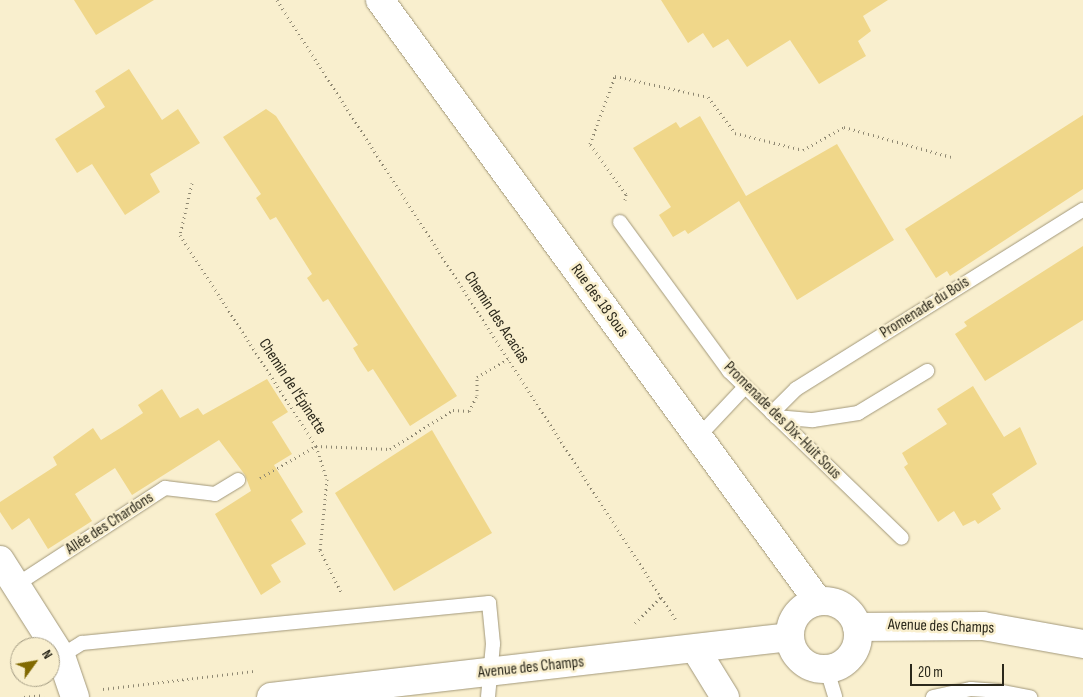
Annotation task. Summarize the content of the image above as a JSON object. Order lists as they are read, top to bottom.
{
  "streets": {
    "street": ["Rue des 18 Sous", "Avenue des Champs"],
    "lane": ["Promenade du Bois", "Promenade des Dix-Huit Sous", "Allée des Chardons"],
    "path": ["Chemin des Acacias", "Chemin de l'Épinette"]
  },
  "crossings": [
    ["Rue des 18 Sous", "Avenue des Champs"],
    ["Promenade du Bois", "Promenade des Dix-Huit Sous"],
    ["Chemin des Acacias", "Avenue des Champs"]
  ],
  "scale_bar": "20 m",
  "north": "top right"
}
